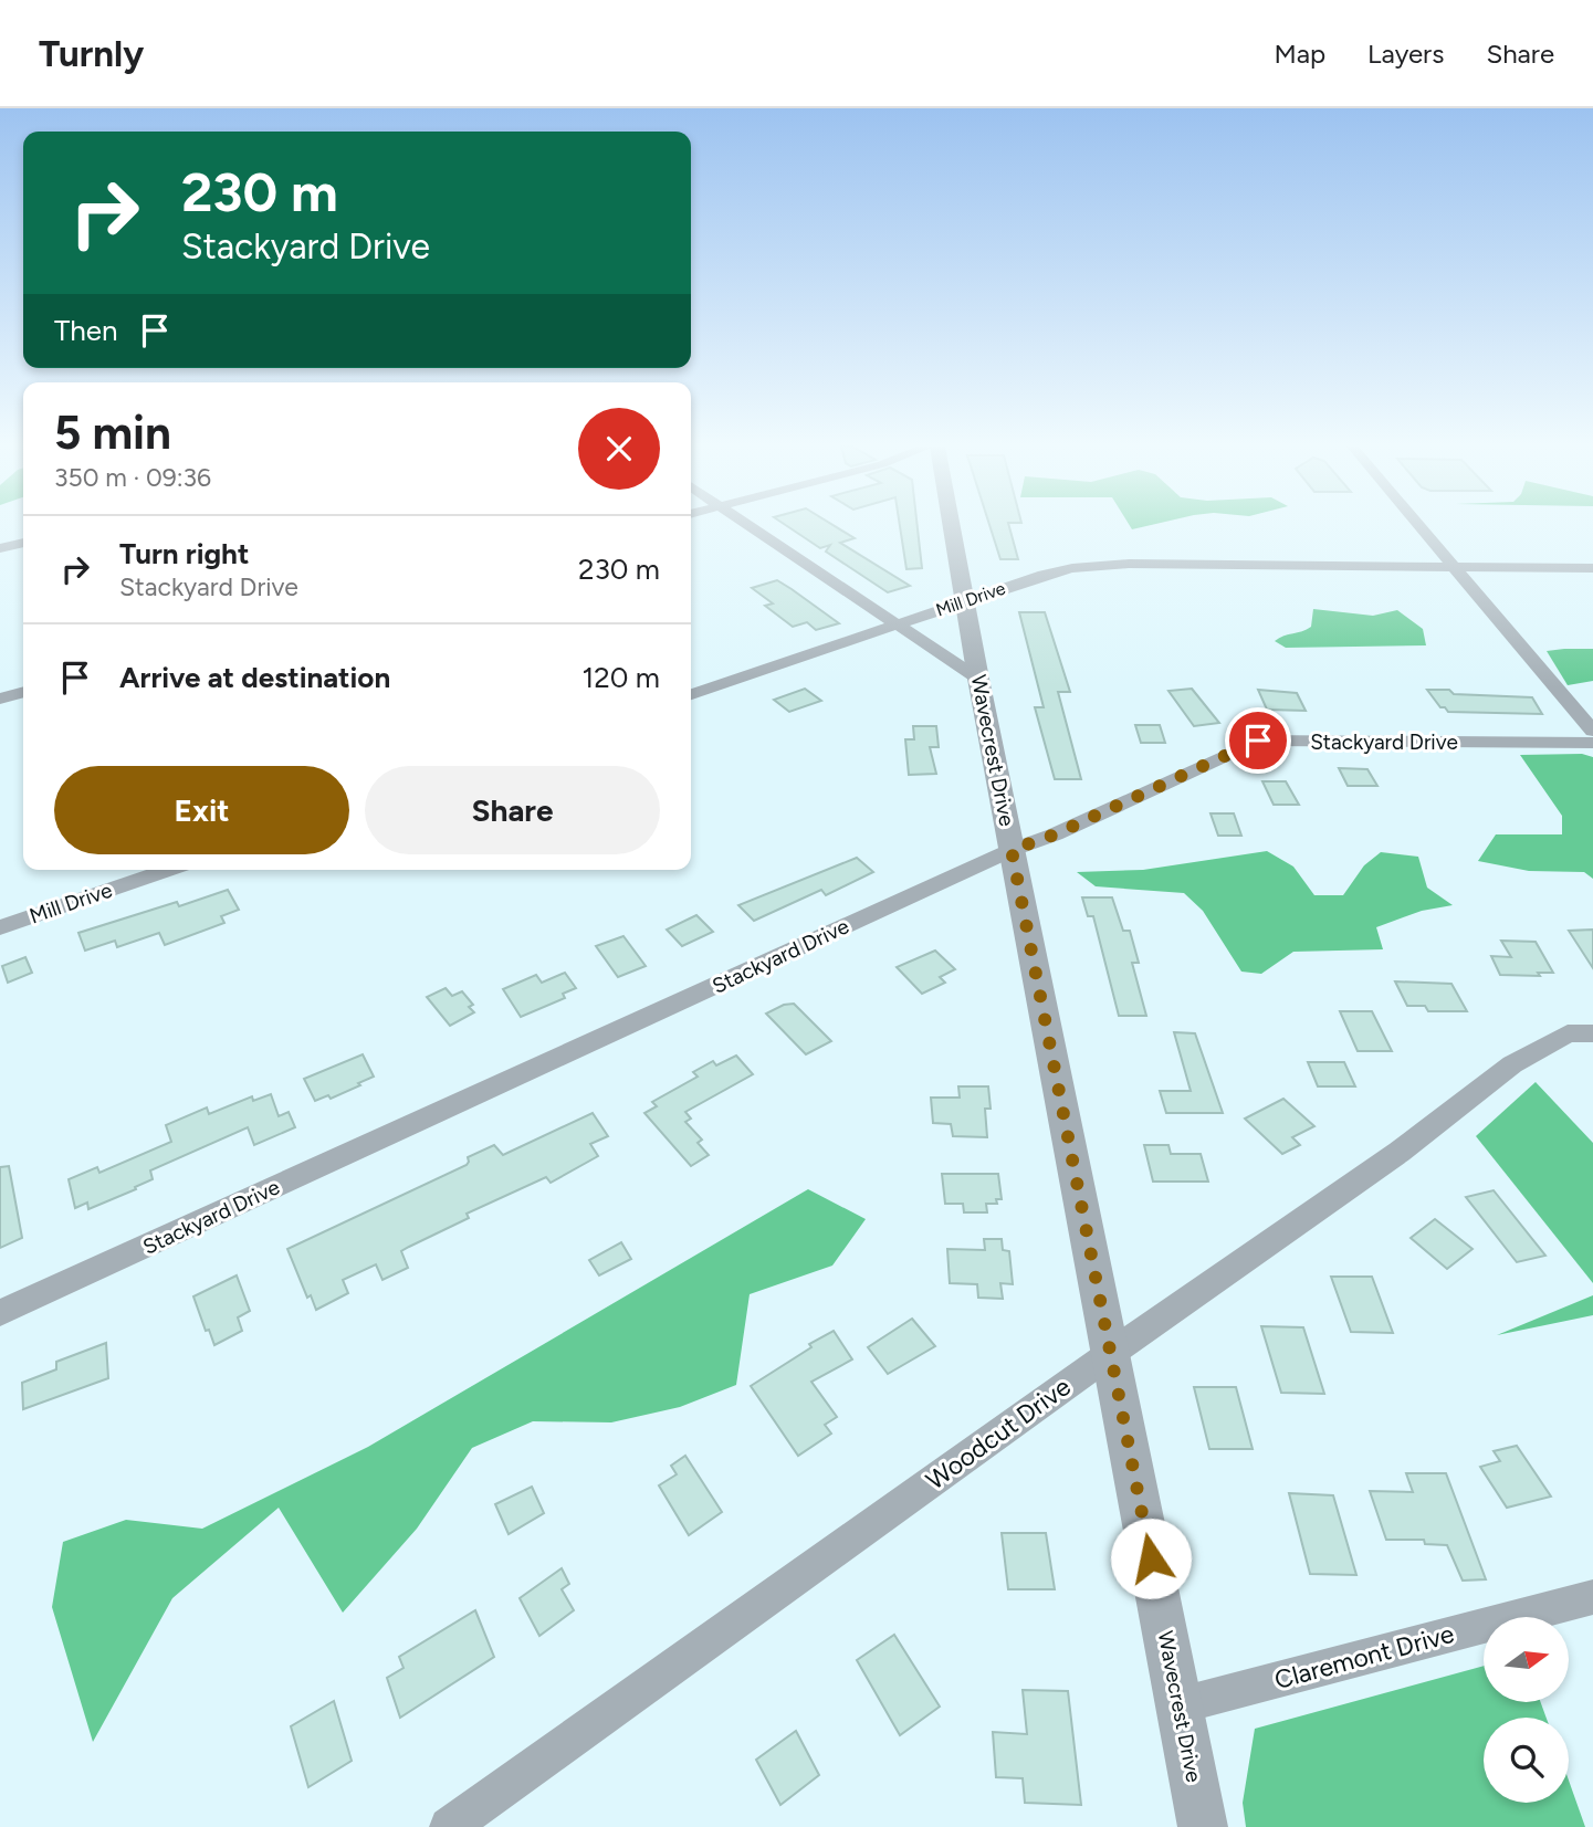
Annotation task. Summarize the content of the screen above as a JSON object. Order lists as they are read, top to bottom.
{
  "streets": {
    "street": [
      "Mill Drive",
      "Stackyard Drive",
      "Wavecrest Drive",
      "Woodcut Drive",
      "Claremont Drive"
    ]
  },
  "crossings": [
    ["Mill Drive", "Wavecrest Drive"],
    ["Stackyard Drive", "Wavecrest Drive"],
    ["Wavecrest Drive", "Woodcut Drive"],
    ["Wavecrest Drive", "Claremont Drive"]
  ],
  "north": "right",
  "page": {
    "header": "Turnly",
    "nav": ["Map", "Layers", "Share"],
    "turn": ["230 m", "Stackyard Drive"],
    "then": "Then",
    "heading": ["5 min", "350 m · 09:36"],
    "list": [
      {
        "name": "Turn right",
        "note": "Stackyard Drive",
        "value": "230 m"
      },
      {
        "name": "Arrive at destination",
        "value": "120 m"
      }
    ],
    "buttons": ["Exit", "Share"]
  }
}
